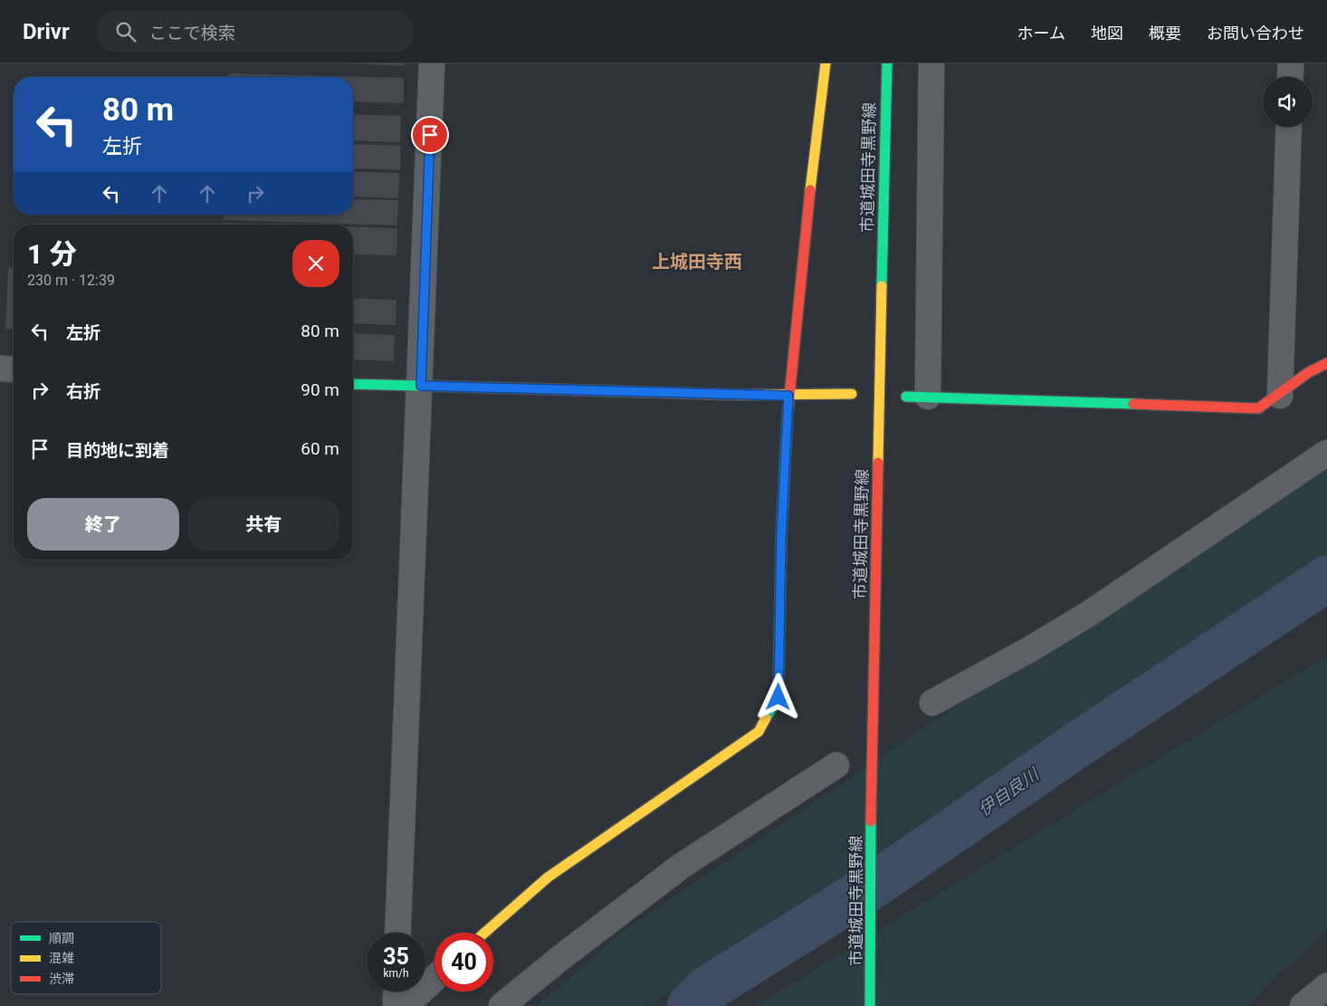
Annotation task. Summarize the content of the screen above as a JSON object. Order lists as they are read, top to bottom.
{
  "streets": {
    "street": ["市道城田寺黒野線"]
  },
  "districts": ["上城田寺西"],
  "water": ["伊自良川"],
  "legend": ["順調", "混雑", "渋滞"],
  "page": {
    "header": "Drivr",
    "search": "ここで検索",
    "nav": [
      "ホーム",
      "地図",
      "概要",
      "お問い合わせ"
    ],
    "turn": ["80 m", "左折"],
    "heading": ["1 分", "230 m · 12:39"],
    "list": [
      {
        "name": "左折",
        "value": "80 m"
      },
      {
        "name": "右折",
        "value": "90 m"
      },
      {
        "name": "目的地に到着",
        "value": "60 m"
      }
    ],
    "buttons": ["終了", "共有"],
    "speed": "35 km/h",
    "limit": "40"
  }
}
